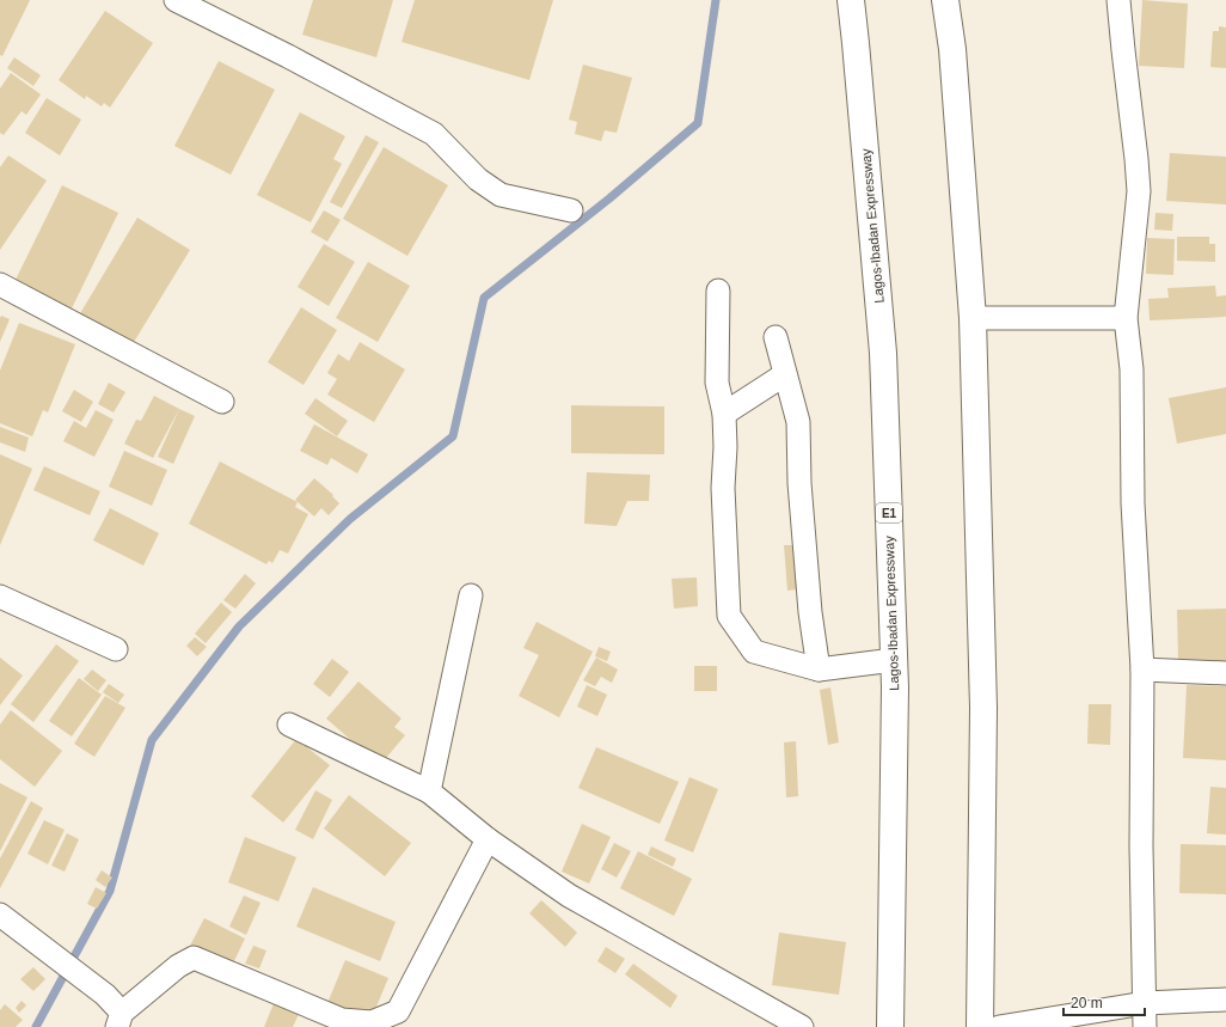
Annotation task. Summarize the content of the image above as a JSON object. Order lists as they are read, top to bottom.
{
  "streets": {
    "highway": ["Lagos-Ibadan Expressway", "E1"]
  },
  "scale_bar": "20 m"
}
